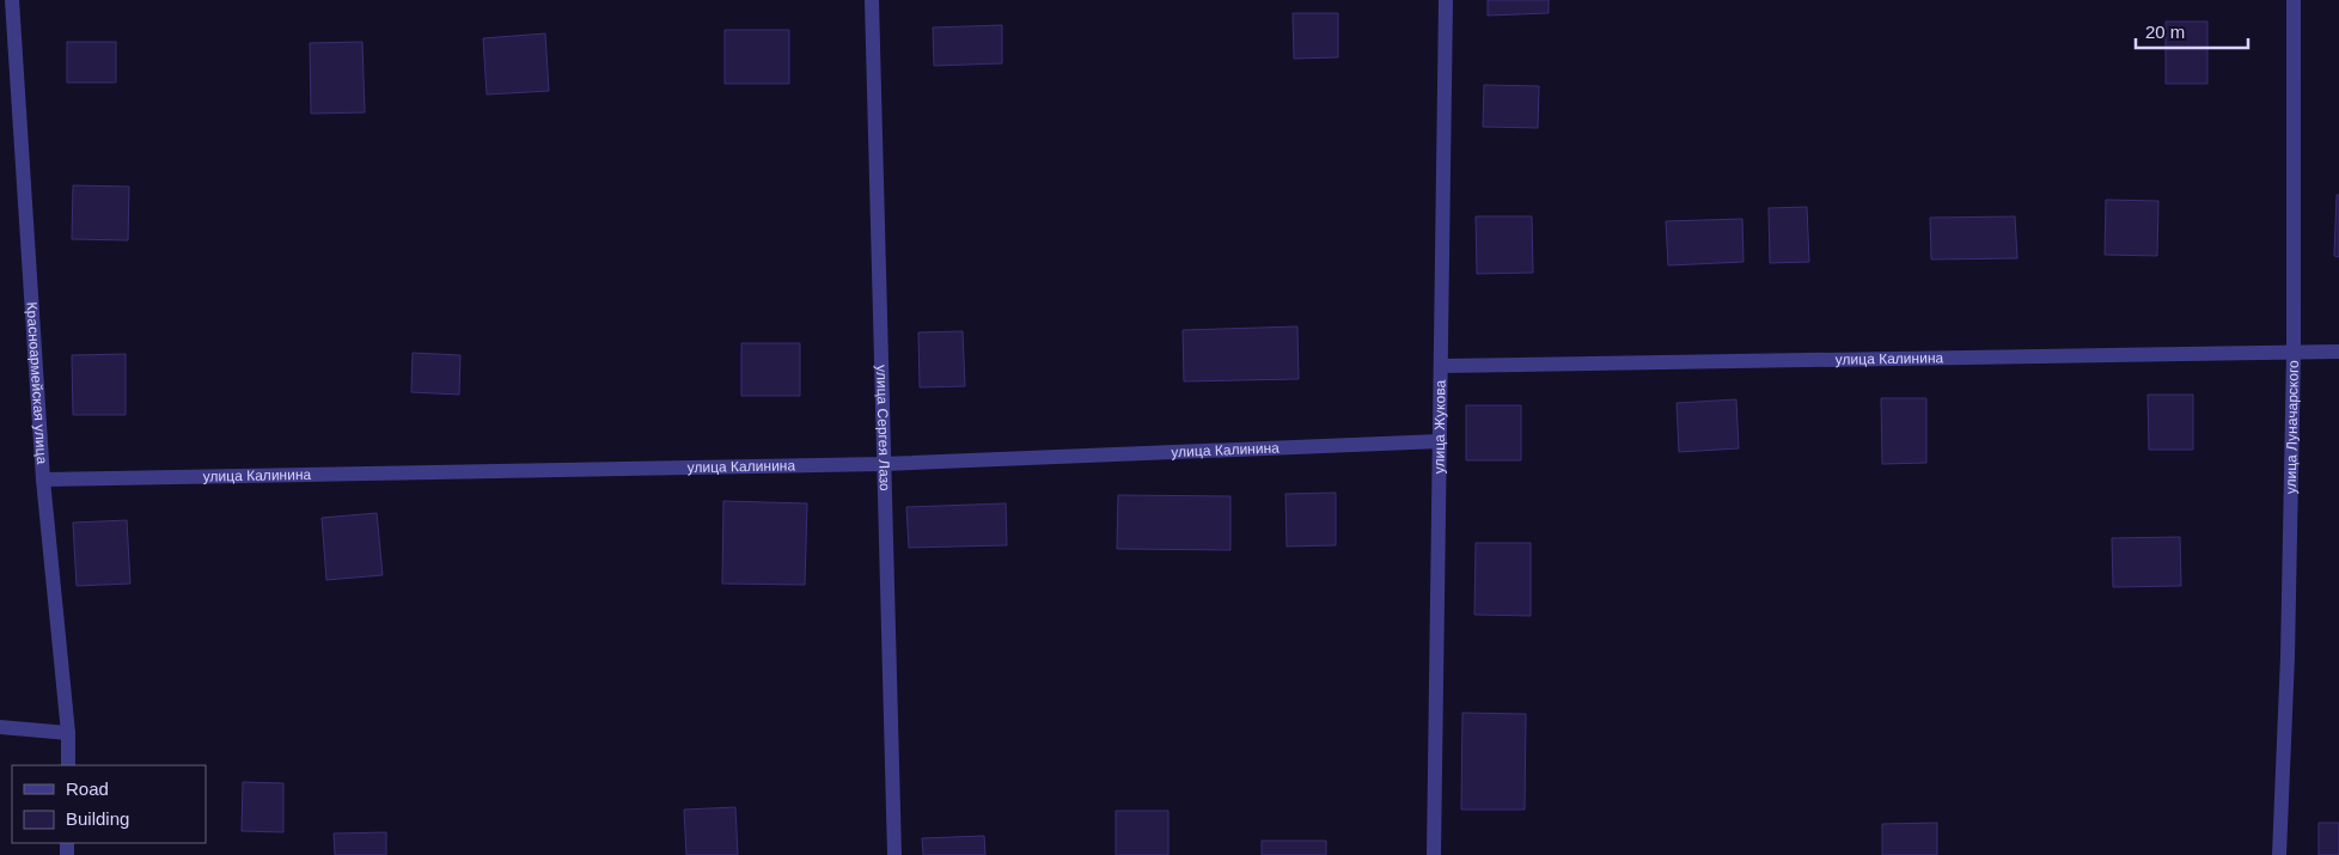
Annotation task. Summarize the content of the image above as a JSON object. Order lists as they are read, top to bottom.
{
  "streets": {
    "street": [
      "улица Калинина",
      "Красноармейская улица",
      "улица Сергея Лазо",
      "улица Жукова",
      "улица Луначарского"
    ]
  },
  "crossings": [
    ["улица Калинина", "Красноармейская улица"],
    ["улица Калинина", "улица Сергея Лазо"],
    ["улица Калинина", "улица Жукова"],
    ["улица Калинина", "улица Луначарского"]
  ],
  "legend": ["Road", "Building"],
  "scale_bar": "20 m"
}
